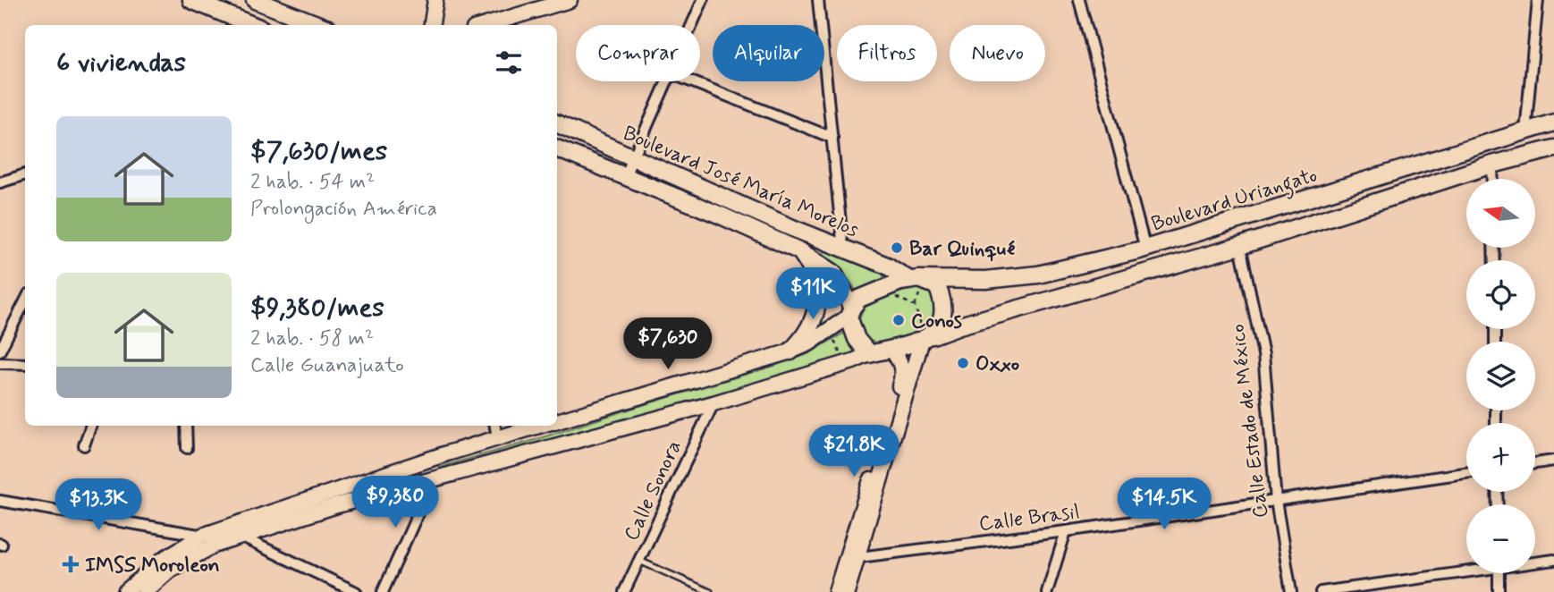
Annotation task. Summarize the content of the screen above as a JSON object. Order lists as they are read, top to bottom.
{
  "streets": {
    "main road": ["Boulevard José María Morelos", "Boulevard Uriangato"],
    "street": ["Calle Estado de México", "Calle Sonora", "Calle Brasil"]
  },
  "crossings": [
    ["Boulevard José María Morelos", "Boulevard Uriangato"],
    ["Calle Estado de México", "Calle Brasil"]
  ],
  "places": {
    "other": ["Bar Quinqué", "Conos", "Oxxo"],
    "health": ["IMSS Moroleon"]
  },
  "north": "left",
  "page": {
    "chip": [
      "Comprar",
      "Alquilar",
      "Filtros",
      "Nuevo"
    ],
    "heading": "6 viviendas",
    "list": [
      {
        "name": "$7,630/mes",
        "note": "2 hab. · 54 m² · Prolongación América"
      },
      {
        "name": "$9,380/mes",
        "note": "2 hab. · 58 m² · Calle Guanajuato"
      }
    ],
    "map_buttons": ["+", "−"],
    "price": [
      "$11K",
      "$7,630",
      "$21.8K",
      "$9,380",
      "$14.5K",
      "$13.3K"
    ]
  }
}
